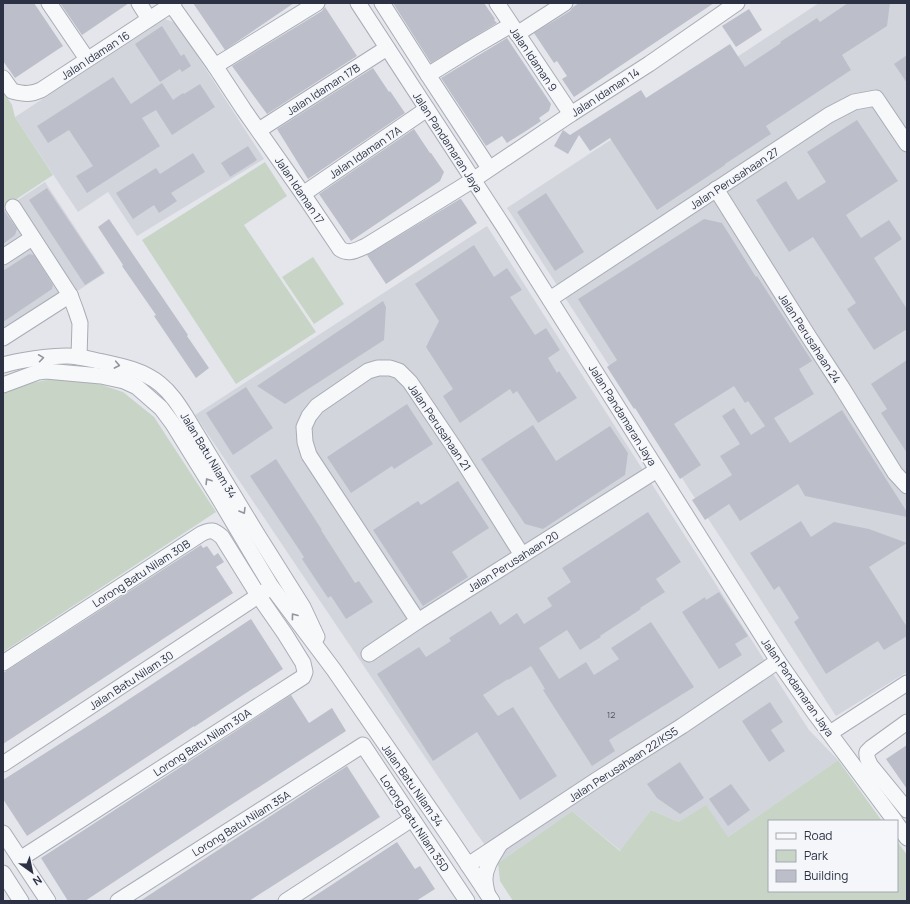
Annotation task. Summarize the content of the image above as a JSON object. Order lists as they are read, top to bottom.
{
  "streets": {
    "street": [
      "Jalan Idaman 16",
      "Jalan Idaman 9",
      "Jalan Idaman 17B",
      "Jalan Idaman 14",
      "Jalan Pandamaran Jaya",
      "Jalan Idaman 17A",
      "Jalan Perusahaan 27",
      "Jalan Idaman 17",
      "Jalan Perusahaan 24",
      "Jalan Perusahaan 21",
      "Jalan Batu Nilam 34",
      "Jalan Perusahaan 20",
      "Lorong Batu Nilam 30B",
      "Jalan Batu Nilam 30",
      "Lorong Batu Nilam 30A",
      "Jalan Perusahaan 22/KS5",
      "Lorong Batu Nilam 35A",
      "Lorong Batu Nilam 35D"
    ]
  },
  "crossings": [
    ["Jalan Idaman 16", "Jalan Idaman 17"],
    ["Jalan Idaman 9", "Jalan Idaman 14"],
    ["Jalan Idaman 17B", "Jalan Pandamaran Jaya"],
    ["Jalan Idaman 17B", "Jalan Idaman 17"],
    ["Jalan Idaman 14", "Jalan Pandamaran Jaya"],
    ["Jalan Idaman 14", "Jalan Idaman 17"],
    ["Jalan Pandamaran Jaya", "Jalan Idaman 17A"],
    ["Jalan Pandamaran Jaya", "Jalan Perusahaan 27"],
    ["Jalan Pandamaran Jaya", "Jalan Idaman 17"],
    ["Jalan Pandamaran Jaya", "Jalan Perusahaan 20"],
    ["Jalan Pandamaran Jaya", "Jalan Perusahaan 22/KS5"],
    ["Jalan Idaman 17A", "Jalan Idaman 17"],
    ["Jalan Perusahaan 27", "Jalan Perusahaan 24"],
    ["Jalan Perusahaan 21", "Jalan Perusahaan 20"],
    ["Jalan Batu Nilam 34", "Jalan Batu Nilam 30"],
    ["Jalan Batu Nilam 34", "Jalan Perusahaan 22/KS5"],
    ["Lorong Batu Nilam 30B", "Jalan Batu Nilam 30"],
    ["Lorong Batu Nilam 30B", "Lorong Batu Nilam 30A"],
    ["Jalan Batu Nilam 30", "Lorong Batu Nilam 30A"],
    ["Lorong Batu Nilam 35A", "Lorong Batu Nilam 35D"]
  ],
  "house_numbers": ["12"],
  "legend": ["Road", "Park", "Building"],
  "north": "bottom right"
}
